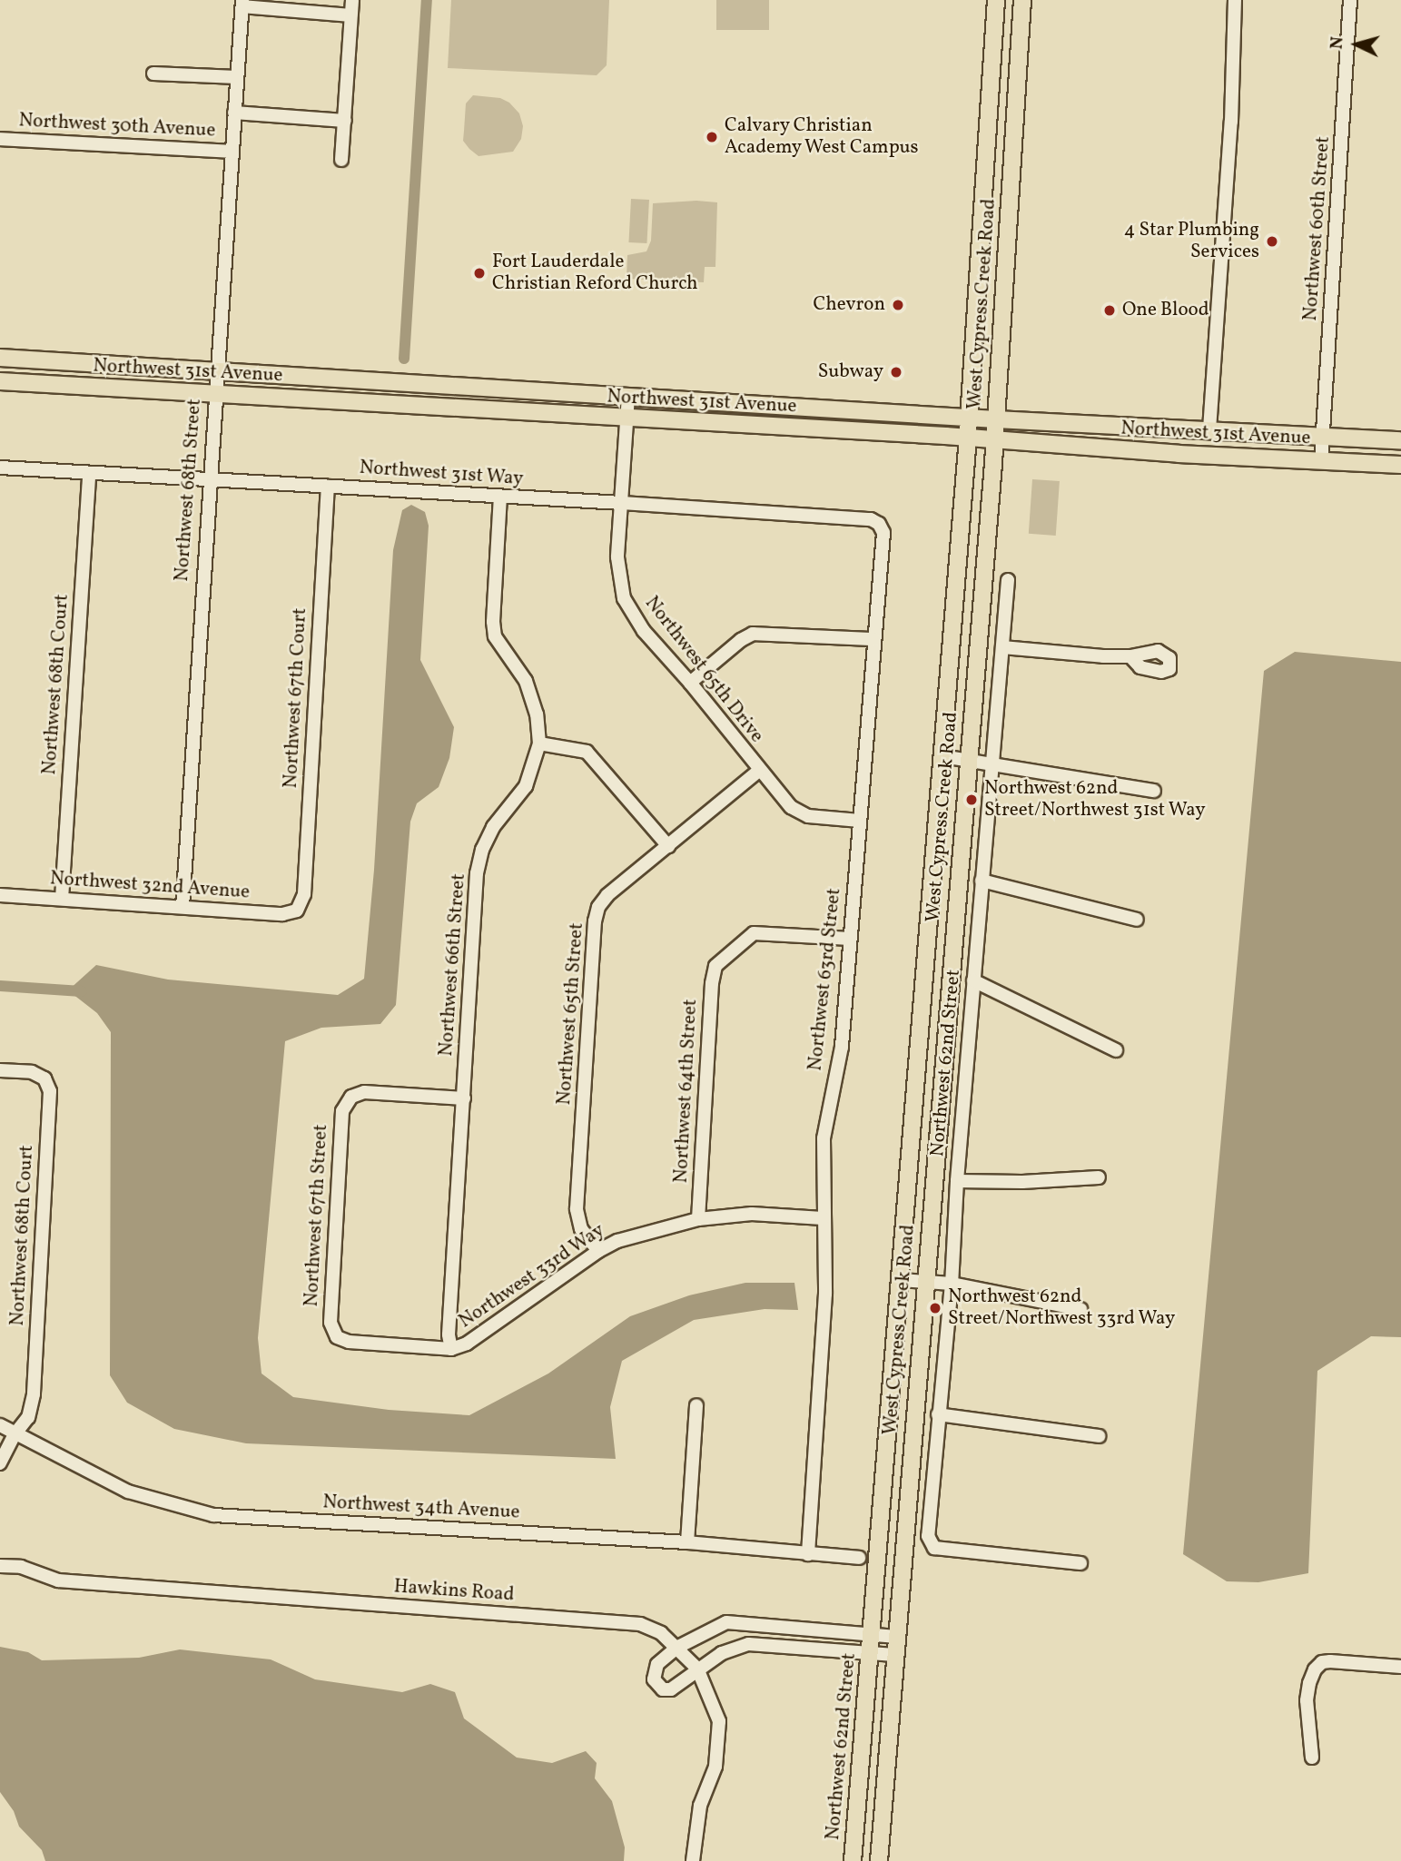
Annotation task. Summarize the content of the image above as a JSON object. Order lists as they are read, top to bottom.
{
  "streets": {
    "main road": ["West Cypress Creek Road", "Northwest 31st Avenue", "Northwest 62nd Street"],
    "street": [
      "Northwest 30th Avenue",
      "Northwest 60th Street",
      "Northwest 31st Way",
      "Northwest 68th Street",
      "Northwest 65th Drive",
      "Northwest 68th Court",
      "Northwest 67th Court",
      "Northwest 32nd Avenue",
      "Northwest 66th Street",
      "Northwest 63rd Street",
      "Northwest 65th Street",
      "Northwest 64th Street",
      "Northwest 67th Street",
      "Northwest 33rd Way",
      "Northwest 34th Avenue",
      "Hawkins Road"
    ]
  },
  "crossings": [
    ["Northwest 30th Avenue", "Northwest 68th Street"],
    ["Northwest 60th Street", "Northwest 31st Avenue"],
    ["West Cypress Creek Road", "Northwest 31st Avenue"],
    ["West Cypress Creek Road", "Northwest 62nd Street"],
    ["Northwest 31st Avenue", "Northwest 68th Street"],
    ["Northwest 31st Avenue", "Northwest 65th Drive"],
    ["Northwest 31st Way", "Northwest 68th Street"],
    ["Northwest 31st Way", "Northwest 65th Drive"],
    ["Northwest 31st Way", "Northwest 68th Court"],
    ["Northwest 31st Way", "Northwest 67th Court"],
    ["Northwest 31st Way", "Northwest 66th Street"],
    ["Northwest 31st Way", "Northwest 63rd Street"],
    ["Northwest 68th Street", "Northwest 32nd Avenue"],
    ["Northwest 65th Drive", "Northwest 63rd Street"],
    ["Northwest 65th Drive", "Northwest 65th Street"],
    ["Northwest 68th Court", "Northwest 32nd Avenue"],
    ["Northwest 68th Court", "Northwest 34th Avenue"],
    ["Northwest 67th Court", "Northwest 32nd Avenue"],
    ["Northwest 66th Street", "Northwest 67th Street"],
    ["Northwest 66th Street", "Northwest 33rd Way"],
    ["Northwest 63rd Street", "Northwest 64th Street"],
    ["Northwest 63rd Street", "Northwest 33rd Way"],
    ["Northwest 63rd Street", "Northwest 34th Avenue"],
    ["Northwest 65th Street", "Northwest 33rd Way"],
    ["Northwest 64th Street", "Northwest 33rd Way"],
    ["Northwest 67th Street", "Northwest 33rd Way"]
  ],
  "places": [
    "Calvary Christian Academy West Campus",
    "4 Star Plumbing Services",
    "Fort Lauderdale Christian Reford Church",
    "Chevron",
    "One Blood",
    "Subway",
    "Northwest 62nd Street/Northwest 31st Way",
    "Northwest 62nd Street/Northwest 33rd Way"
  ],
  "north": "left"
}
